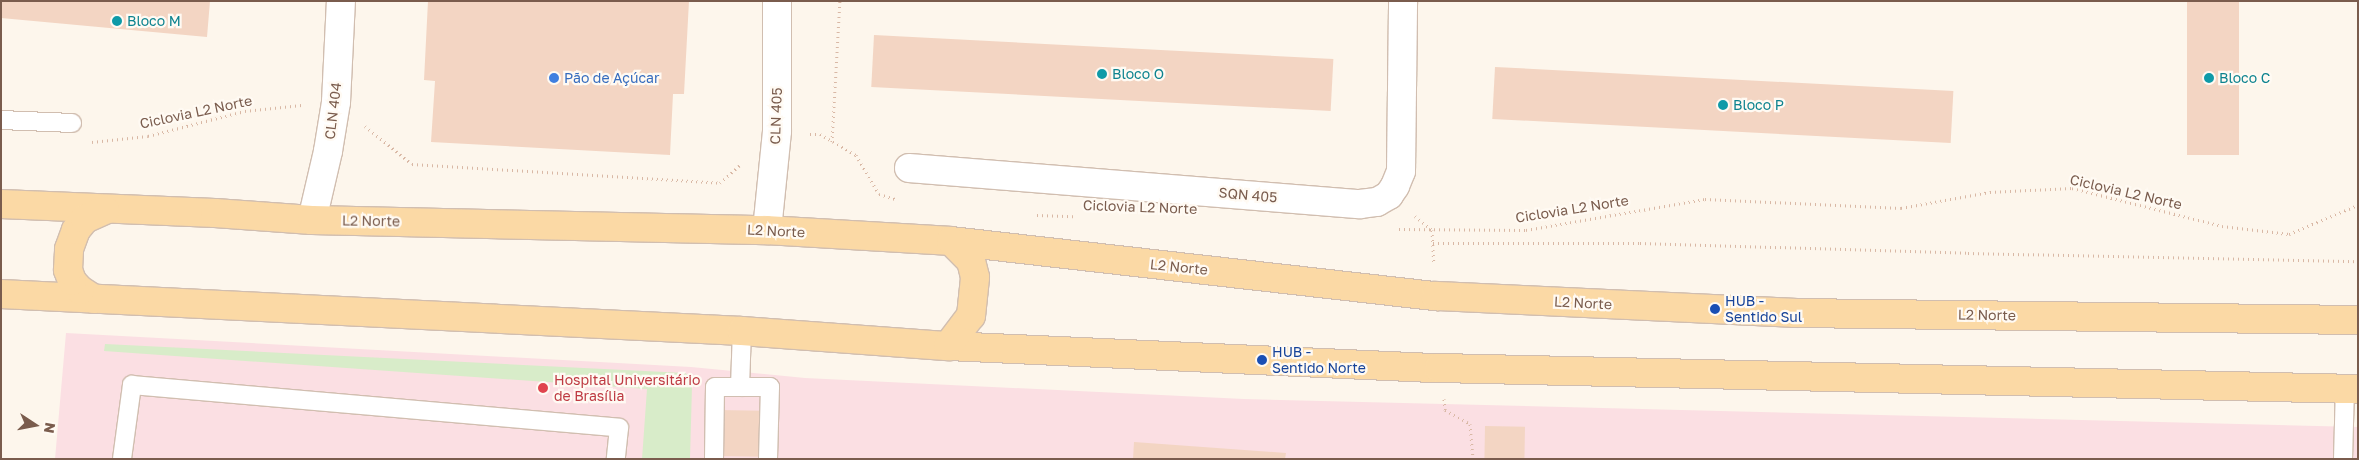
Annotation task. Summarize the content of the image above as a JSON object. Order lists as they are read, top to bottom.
{
  "streets": {
    "main road": ["L2 Norte"],
    "street": ["CLN 404", "CLN 405", "SQN 405"],
    "path": ["Ciclovia L2 Norte"]
  },
  "crossings": [
    ["CLN 404", "Ciclovia L2 Norte"],
    ["CLN 404", "L2 Norte"],
    ["CLN 405", "L2 Norte"]
  ],
  "places": [
    "Bloco M",
    "Bloco O",
    "Pão de Açúcar",
    "Bloco C",
    "Bloco P",
    "HUB - Sentido Sul",
    "HUB - Sentido Norte",
    "Hospital Universitário de Brasília"
  ],
  "north": "right"
}
